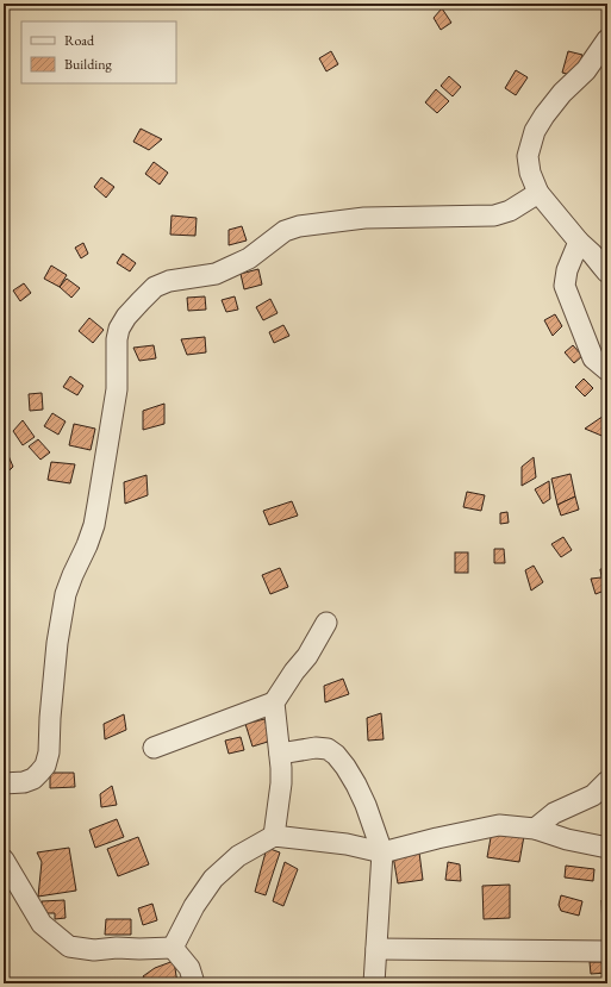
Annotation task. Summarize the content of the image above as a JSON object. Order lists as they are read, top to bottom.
{
  "legend": ["Road", "Building"]
}
